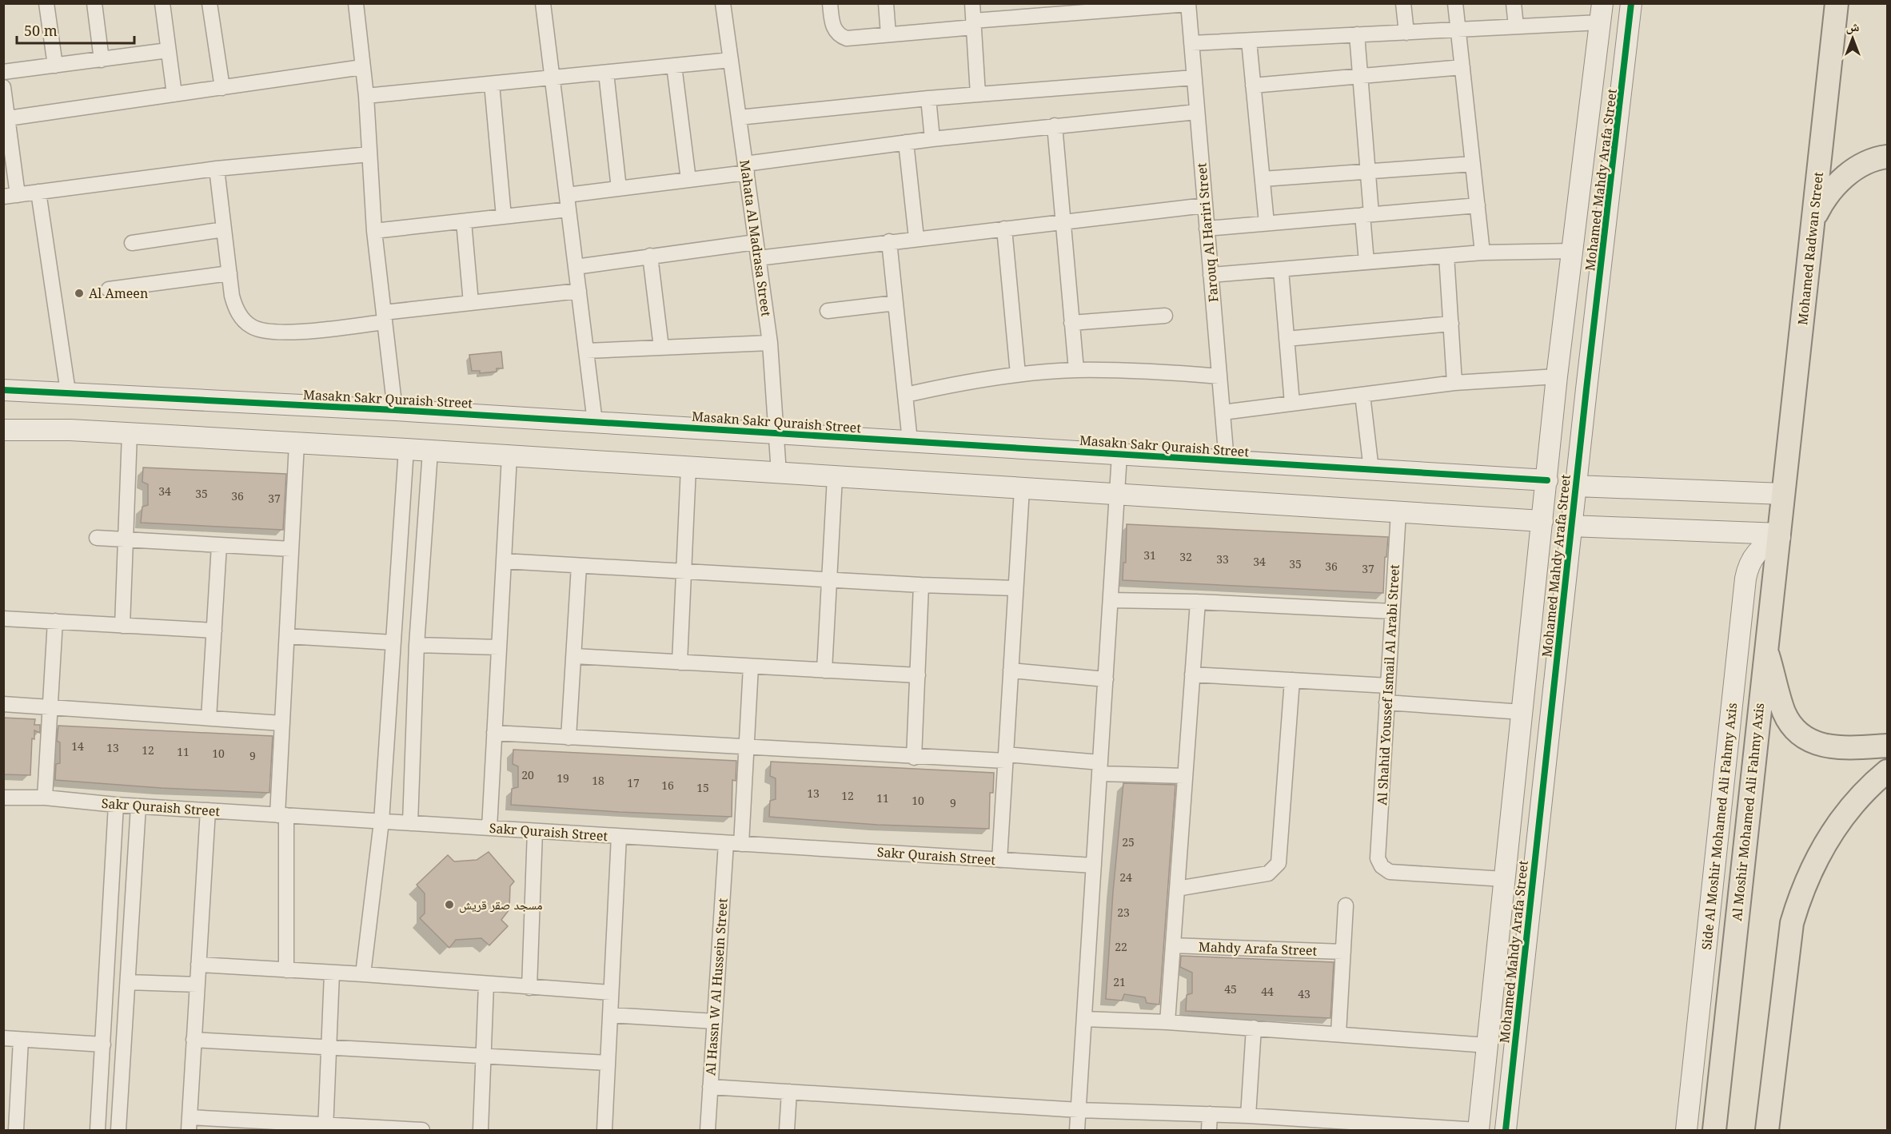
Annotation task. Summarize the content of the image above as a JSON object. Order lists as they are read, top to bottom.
{
  "streets": {
    "main road": ["Mohamed Radwan Street", "Al Moshir Mohamed Ali Fahmy Axis"],
    "street": [
      "Mohamed Mahdy Arafa Street",
      "Farouq Al Hariri Street",
      "Mahata Al Madrasa Street",
      "Masakn Sakr Quraish Street",
      "Al Shahid Youssef Ismail Al Arabi Street",
      "Sakr Quraish Street",
      "Side Al Moshir Mohamed Ali Fahmy Axis",
      "Mahdy Arafa Street",
      "Al Hassn W Al Hussein Street"
    ]
  },
  "crossings": [
    ["Mohamed Mahdy Arafa Street", "Masakn Sakr Quraish Street"],
    ["Mohamed Mahdy Arafa Street", "Al Shahid Youssef Ismail Al Arabi Street"],
    ["Farouq Al Hariri Street", "Masakn Sakr Quraish Street"],
    ["Mahata Al Madrasa Street", "Masakn Sakr Quraish Street"],
    ["Mohamed Radwan Street", "Al Moshir Mohamed Ali Fahmy Axis"],
    ["Sakr Quraish Street", "Al Hassn W Al Hussein Street"],
    ["Al Moshir Mohamed Ali Fahmy Axis", "Side Al Moshir Mohamed Ali Fahmy Axis"]
  ],
  "places": ["Al Ameen", "مسجد صقر قريش"],
  "house_numbers": [
    "34",
    "35",
    "36",
    "37",
    "31",
    "32",
    "33",
    "34",
    "35",
    "36",
    "37",
    "14",
    "13",
    "12",
    "11",
    "10",
    "9",
    "20",
    "19",
    "18",
    "17",
    "16",
    "15",
    "13",
    "12",
    "11",
    "10",
    "9",
    "25",
    "24",
    "23",
    "22",
    "21",
    "45",
    "44",
    "43"
  ],
  "scale_bar": "50 m",
  "north": "top"
}
